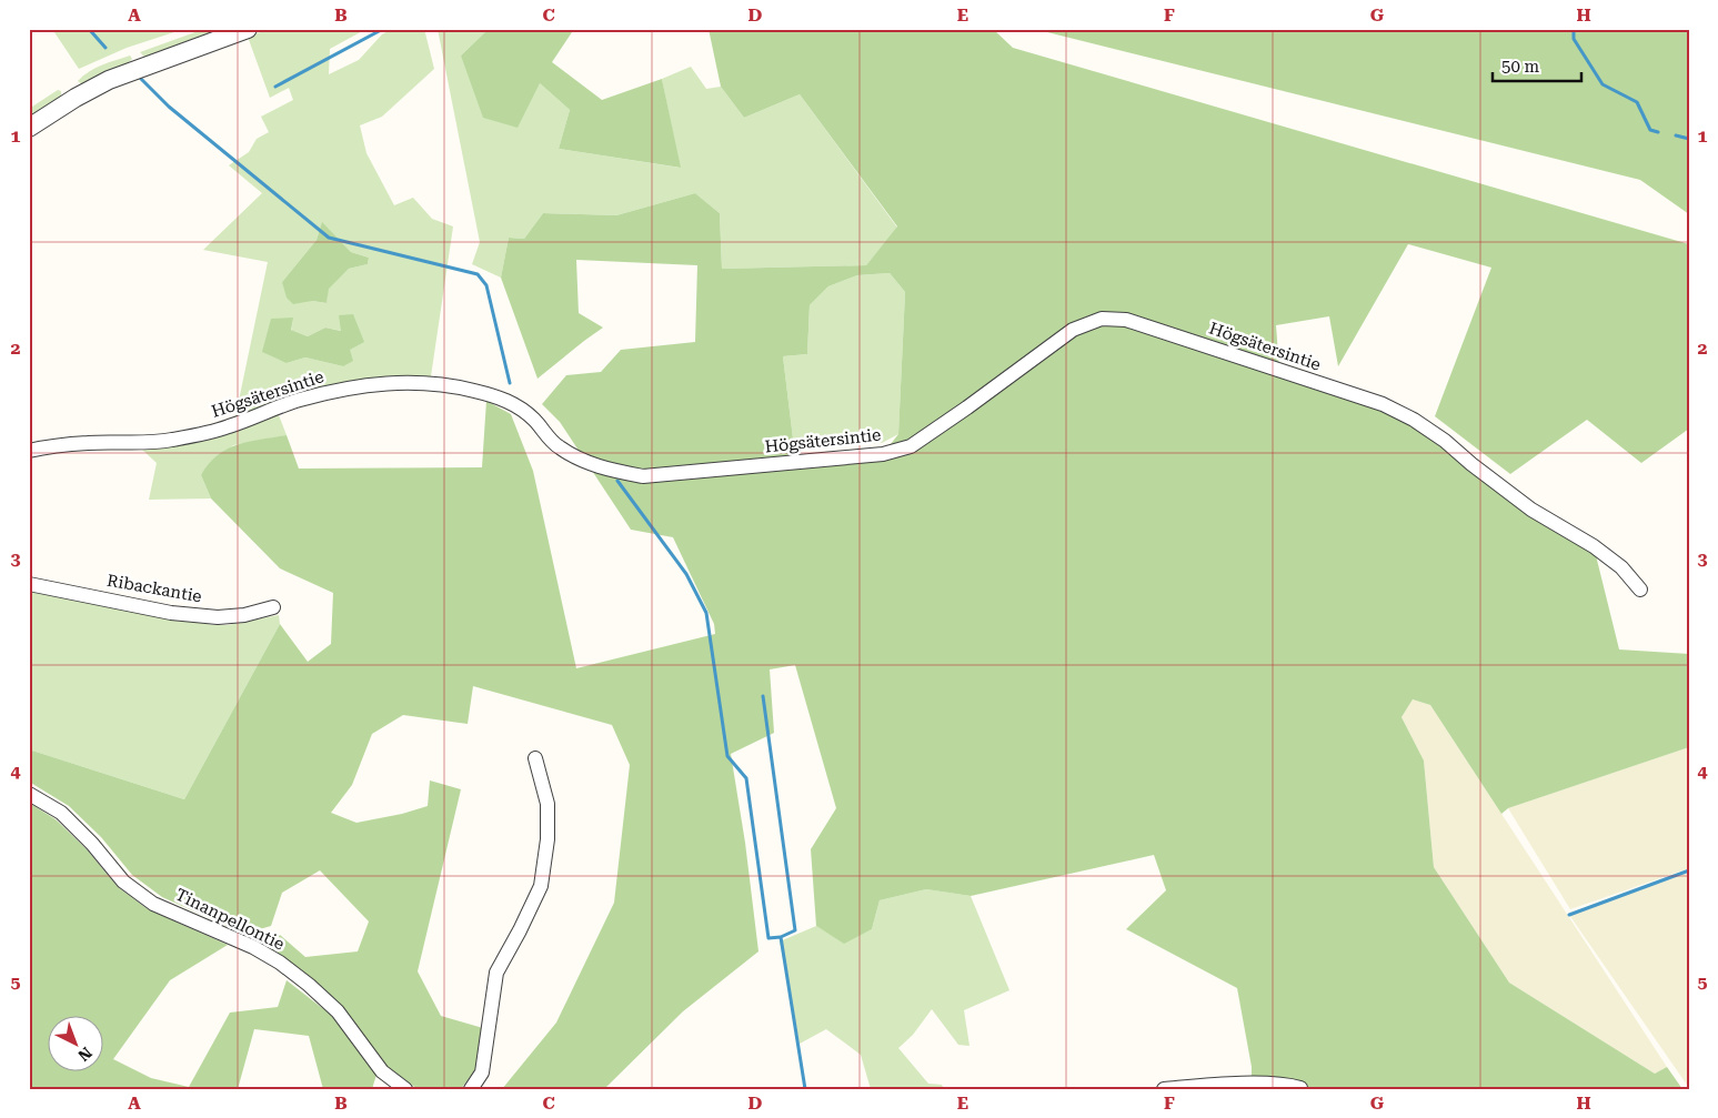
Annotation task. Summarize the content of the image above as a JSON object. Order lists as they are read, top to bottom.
{
  "streets": {
    "street": ["Högsätersintie", "Ribackantie", "Tinanpellontie"]
  },
  "scale_bar": "50 m",
  "north": "bottom right",
  "grid": {
    "columns": [
      "A",
      "B",
      "C",
      "D",
      "E",
      "F",
      "G",
      "H"
    ],
    "rows": [
      "1",
      "2",
      "3",
      "4",
      "5"
    ]
  }
}
